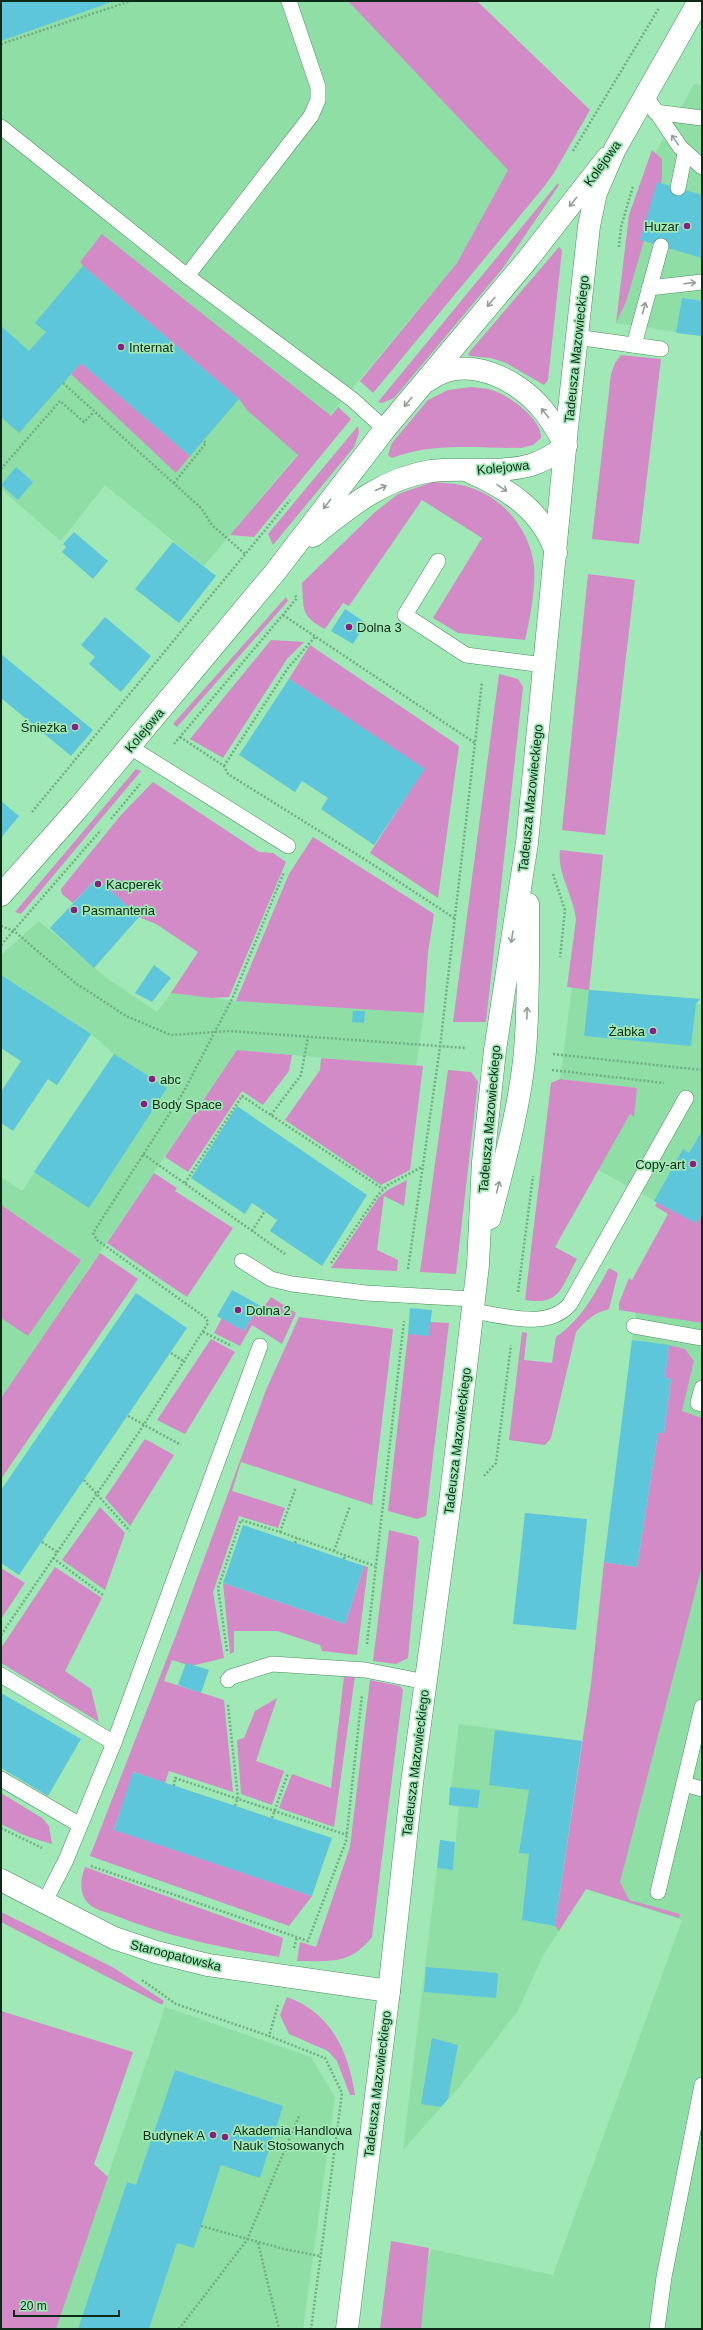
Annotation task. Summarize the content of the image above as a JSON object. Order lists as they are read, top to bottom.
{
  "streets": {
    "street": ["Kolejowa", "Tadeusza Mazowieckiego", "Staroopatowska"]
  },
  "crossings": [
    ["Kolejowa", "Tadeusza Mazowieckiego"],
    ["Tadeusza Mazowieckiego", "Staroopatowska"]
  ],
  "places": [
    "Huzar",
    "Internat",
    "Dolna 3",
    "Śnieżka",
    "Kacperek",
    "Pasmanteria",
    "Żabka",
    "abc",
    "Body Space",
    "Copy-art",
    "Dolna 2",
    "Budynek A",
    "Akademia Handlowa Nauk Stosowanych"
  ],
  "scale_bar": "20 m"
}
